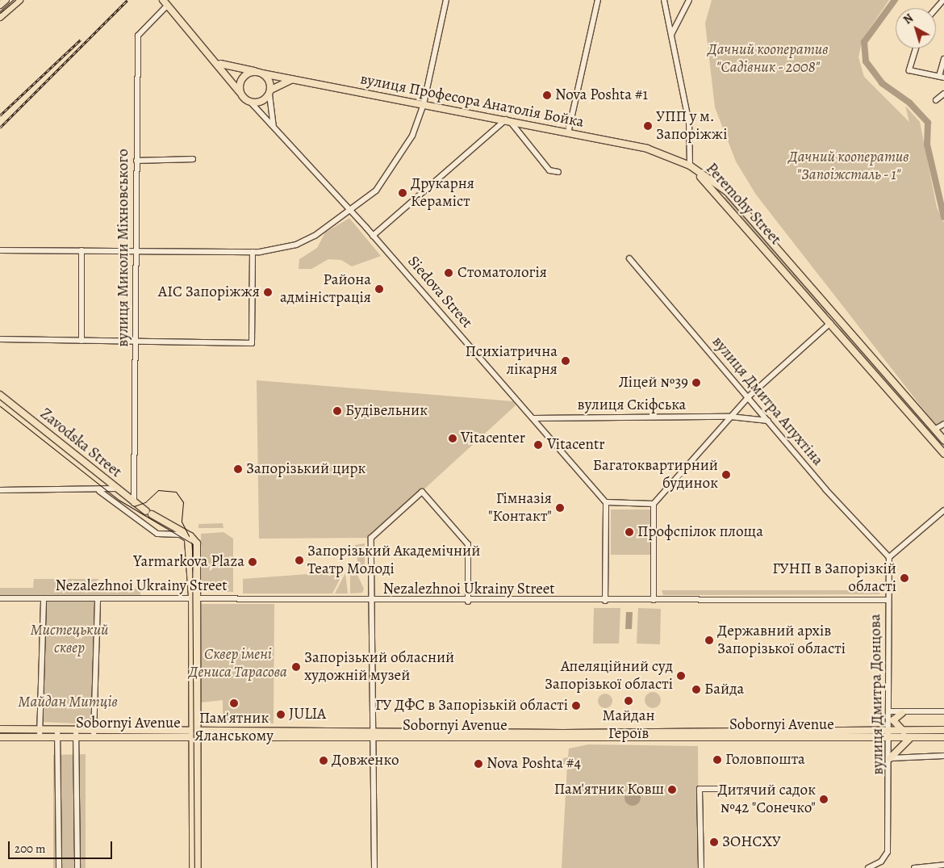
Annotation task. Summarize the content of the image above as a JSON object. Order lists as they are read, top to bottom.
{
  "streets": {
    "main road": [
      "вулиця Професора Анатолія Бойка",
      "Peremohy Street",
      "Zavodska Street",
      "Sobornyi Avenue"
    ],
    "street": [
      "вулиця Миколи Міхновського",
      "Siedova Street",
      "вулиця Дмитра Апухтіна",
      "вулиця Скіфська",
      "Nezalezhnoi Ukrainy Street",
      "вулиця Дмитра Донцова"
    ]
  },
  "crossings": [
    ["вулиця Професора Анатолія Бойка", "Peremohy Street"],
    ["вулиця Професора Анатолія Бойка", "Siedova Street"],
    ["вулиця Миколи Міхновського", "Zavodska Street"],
    ["Siedova Street", "вулиця Скіфська"],
    ["вулиця Дмитра Апухтіна", "вулиця Скіфська"],
    ["вулиця Дмитра Апухтіна", "вулиця Дмитра Донцова"],
    ["Zavodska Street", "Nezalezhnoi Ukrainy Street"],
    ["Nezalezhnoi Ukrainy Street", "вулиця Дмитра Донцова"],
    ["вулиця Дмитра Донцова", "Sobornyi Avenue"]
  ],
  "parks": [
    "Дачний кооператив \"Садівник - 2008\"",
    "Дачний кооператив \"Запоіжсталь - 1\"",
    "Мистецький сквер",
    "Сквер імені Дениса Тарасова",
    "Майдан Митців"
  ],
  "places": [
    "Nova Poshta #1",
    "УПП у м. Запоріжжі",
    "Друкарня Кераміст",
    "Стоматологія",
    "Района адміністрація",
    "АІС Запоріжжя",
    "Психіатрична лікарня",
    "Ліцей №39",
    "Будівельник",
    "Vitacenter",
    "Vitacentr",
    "Запорізький цирк",
    "Багатоквартирний будинок",
    "Гімназія \"Контакт\"",
    "Профспілок площа",
    "Запорізький Академічний Театр Молоді",
    "Yarmarkova Plaza",
    "ГУНП в Запорізкій області",
    "Державний архів Запорізької області",
    "Запорізький обласний художній музей",
    "Апеляційний суд Запорізької області",
    "Байда",
    "Майдан Героїв",
    "Пам'ятник Яланському",
    "ГУ ДФС в Запорізькій області",
    "JULIA",
    "Головпошта",
    "Довженко",
    "Nova Poshta #4",
    "Пам'ятник Ковш",
    "Дитячий садок №42 \"Сонечко\"",
    "ЗОНСХУ"
  ],
  "scale_bar": "200 m",
  "north": "top left"
}
